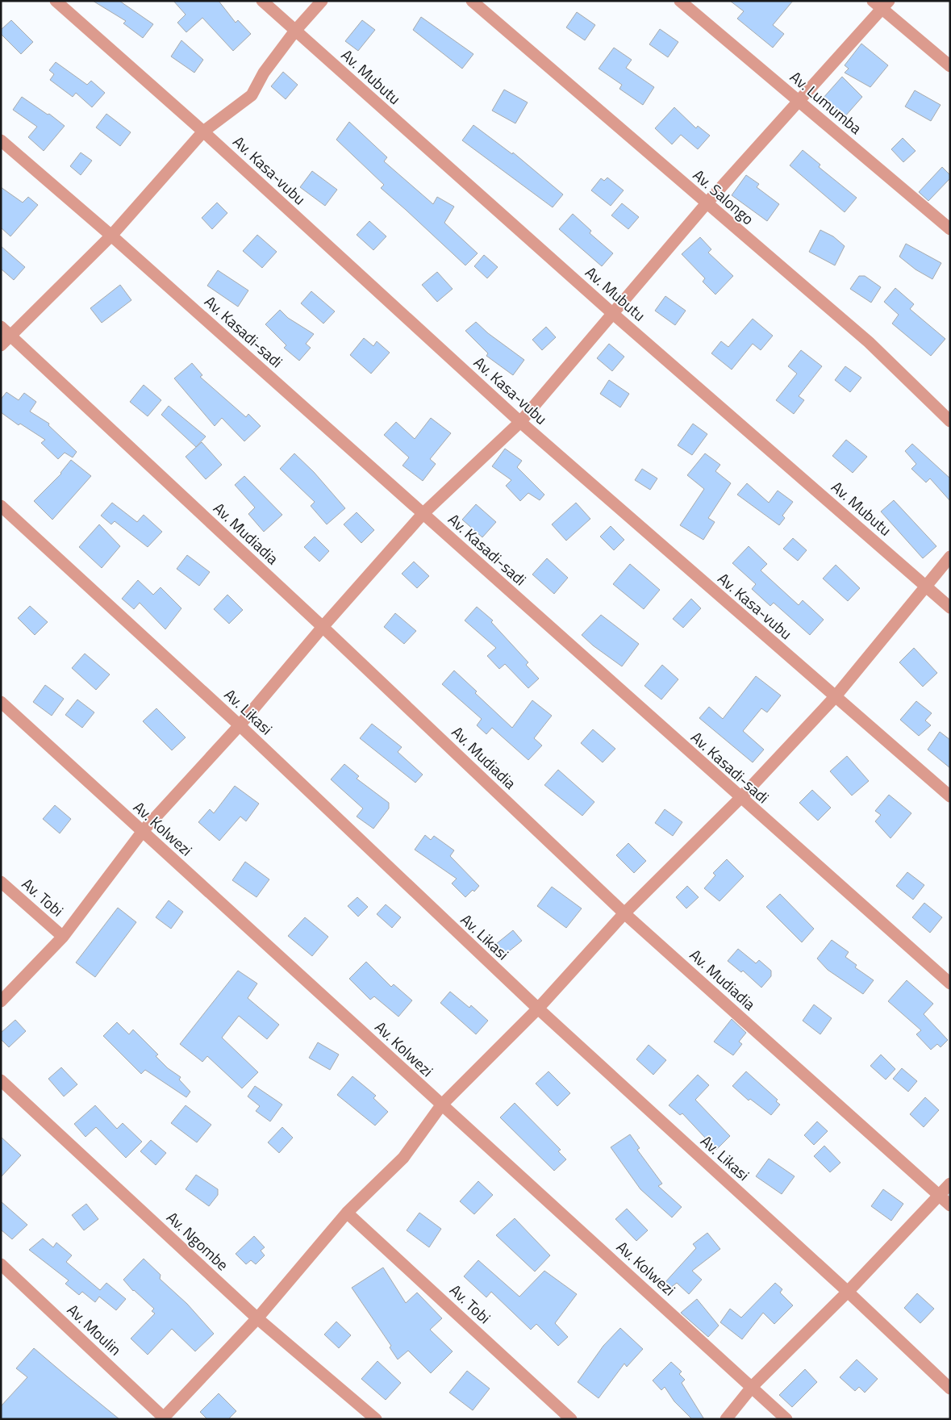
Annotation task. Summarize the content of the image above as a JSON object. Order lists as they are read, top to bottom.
{
  "streets": {
    "street": [
      "Av. Mubutu",
      "Av. Lumumba",
      "Av. Kasa-vubu",
      "Av. Salongo",
      "Av. Kasadi-sadi",
      "Av. Mudiadia",
      "Av. Likasi",
      "Av. Kolwezi",
      "Av. Tobi",
      "Av. Ngombe",
      "Av. Moulin"
    ]
  }
}
